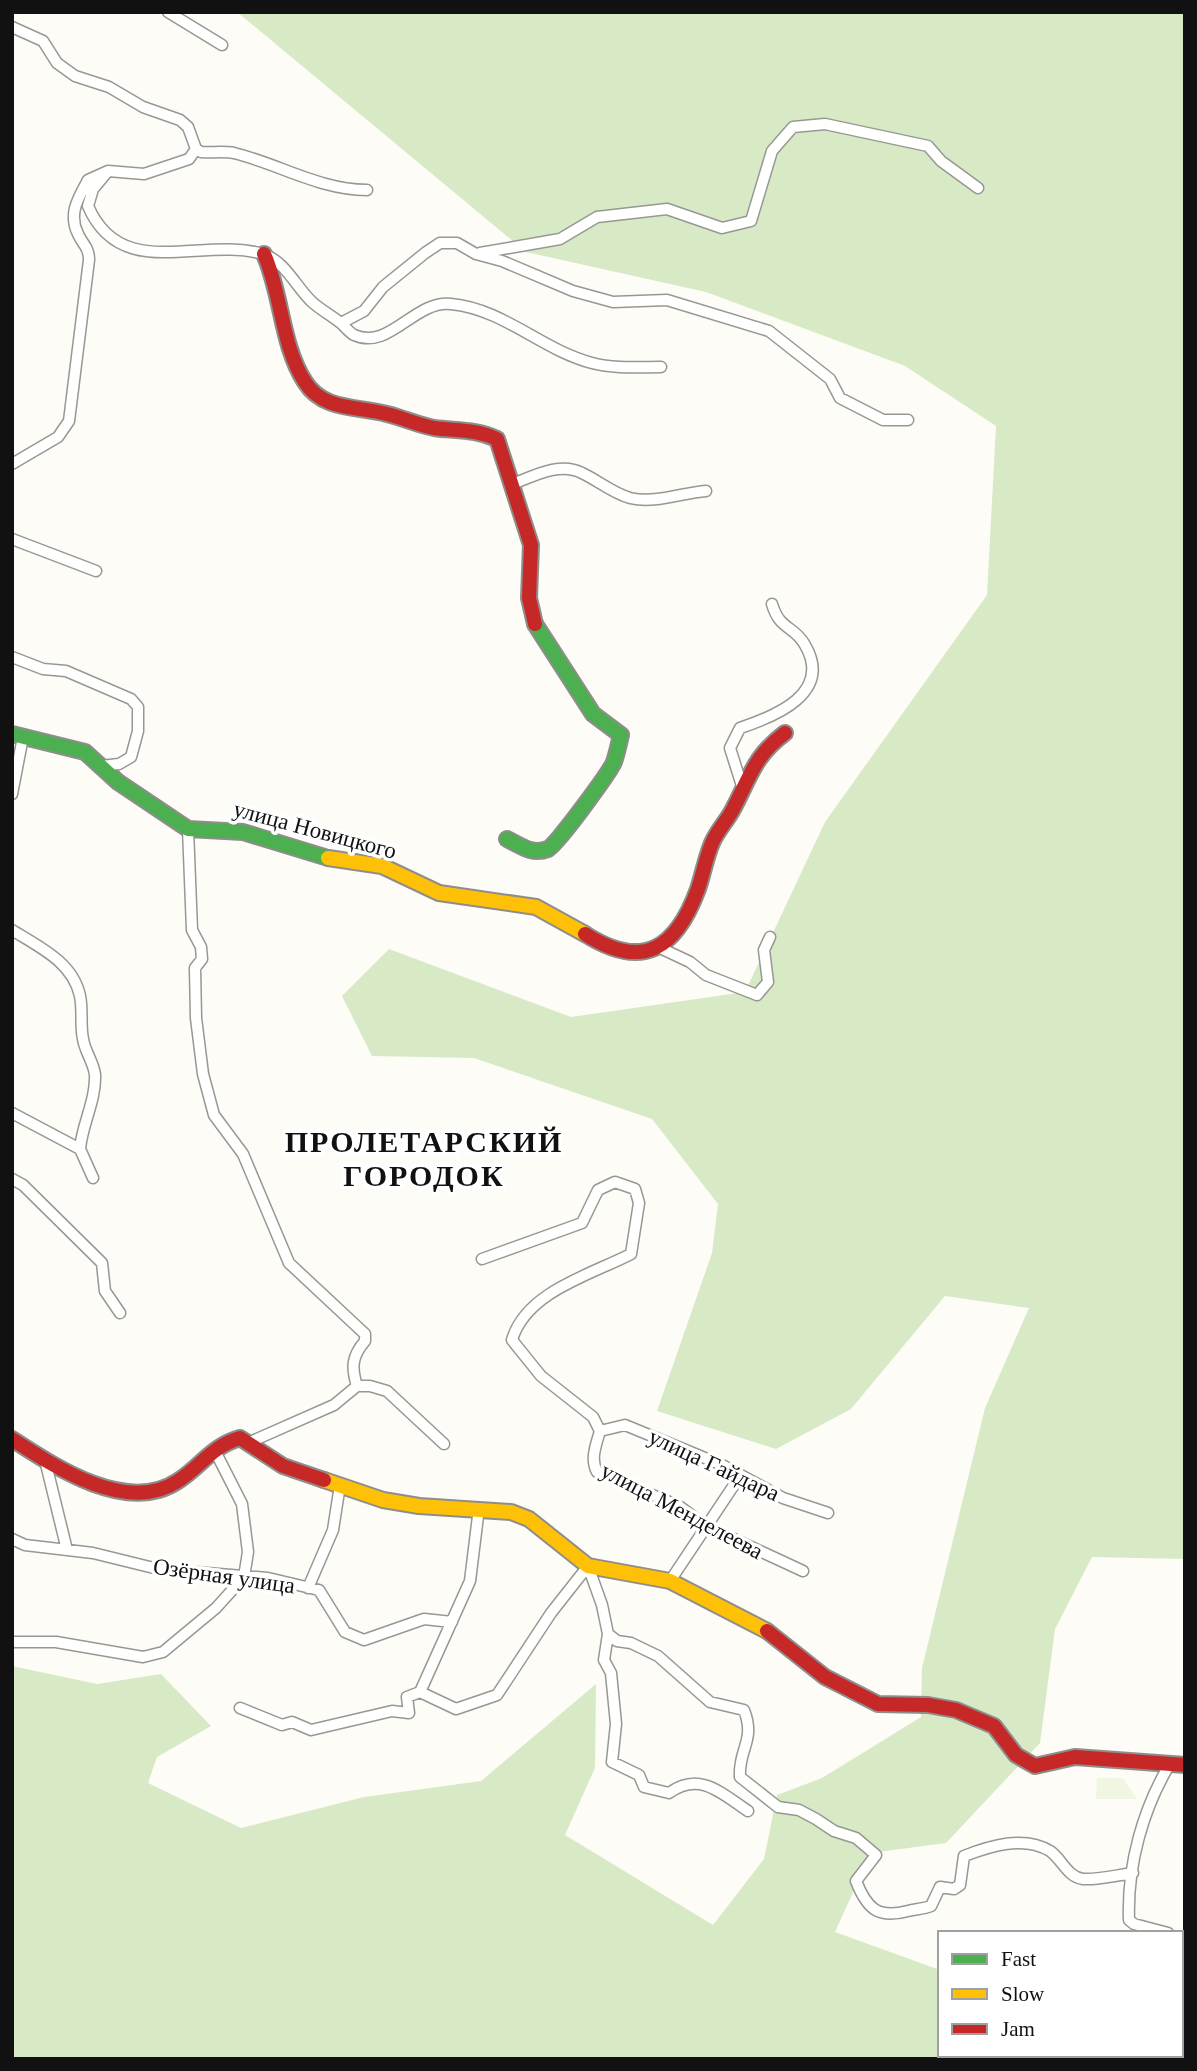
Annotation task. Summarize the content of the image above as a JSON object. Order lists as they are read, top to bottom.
{
  "streets": {
    "street": [
      "улица Новицкого",
      "улица Гайдара",
      "улица Менделеева",
      "Озёрная улица"
    ]
  },
  "crossings": [
    ["улица Гайдара", "улица Менделеева"]
  ],
  "districts": ["ПРОЛЕТАРСКИЙ ГОРОДОК"],
  "legend": ["Fast", "Slow", "Jam"]
}
